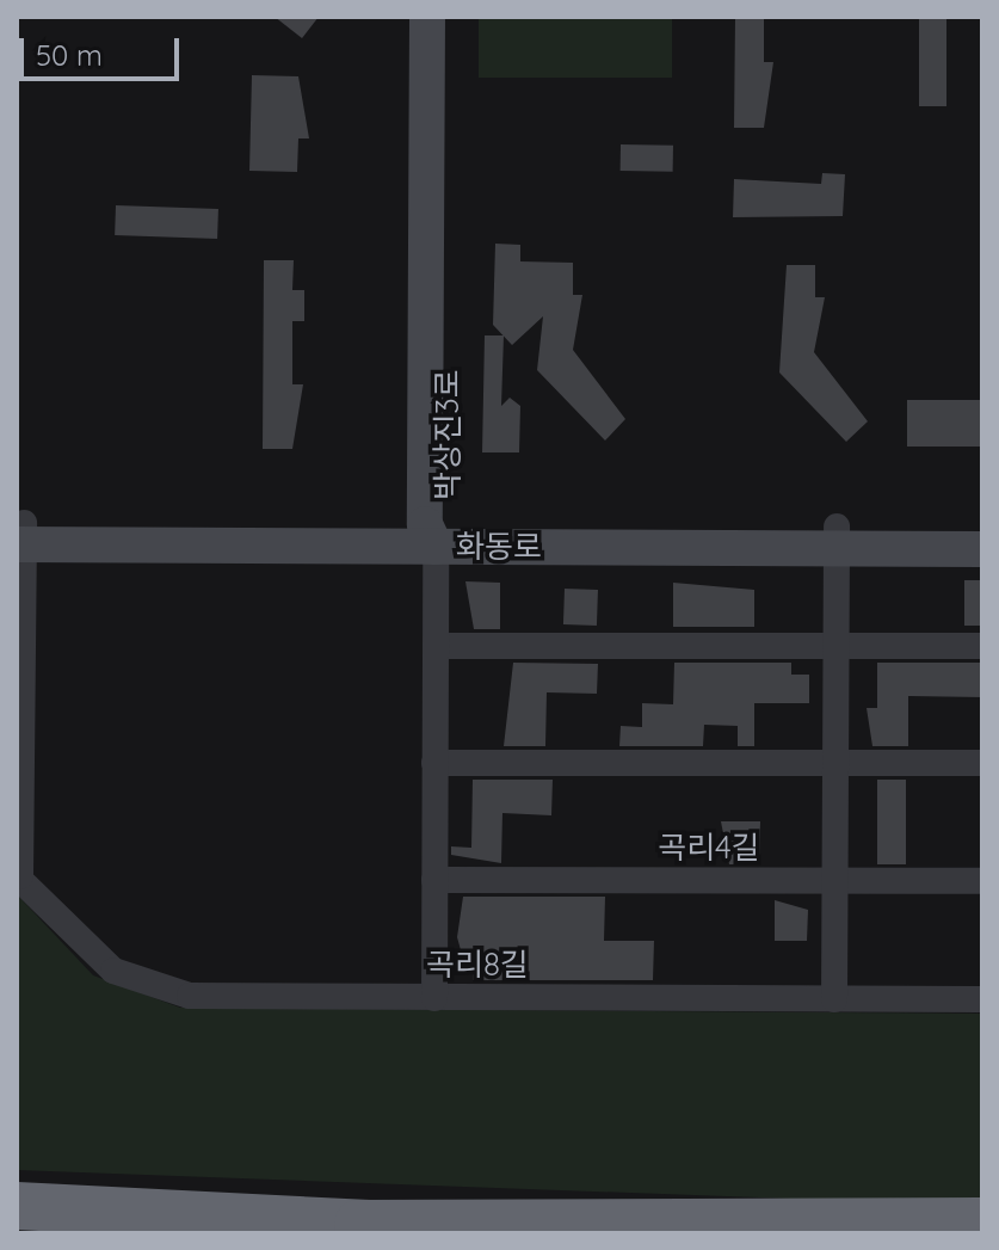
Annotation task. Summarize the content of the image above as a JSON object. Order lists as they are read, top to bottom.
{
  "streets": {
    "street": [
      "박상진3로",
      "화동로",
      "곡리4길",
      "곡리8길"
    ]
  },
  "crossings": [
    ["박상진3로", "화동로"]
  ],
  "scale_bar": "50 m"
}
